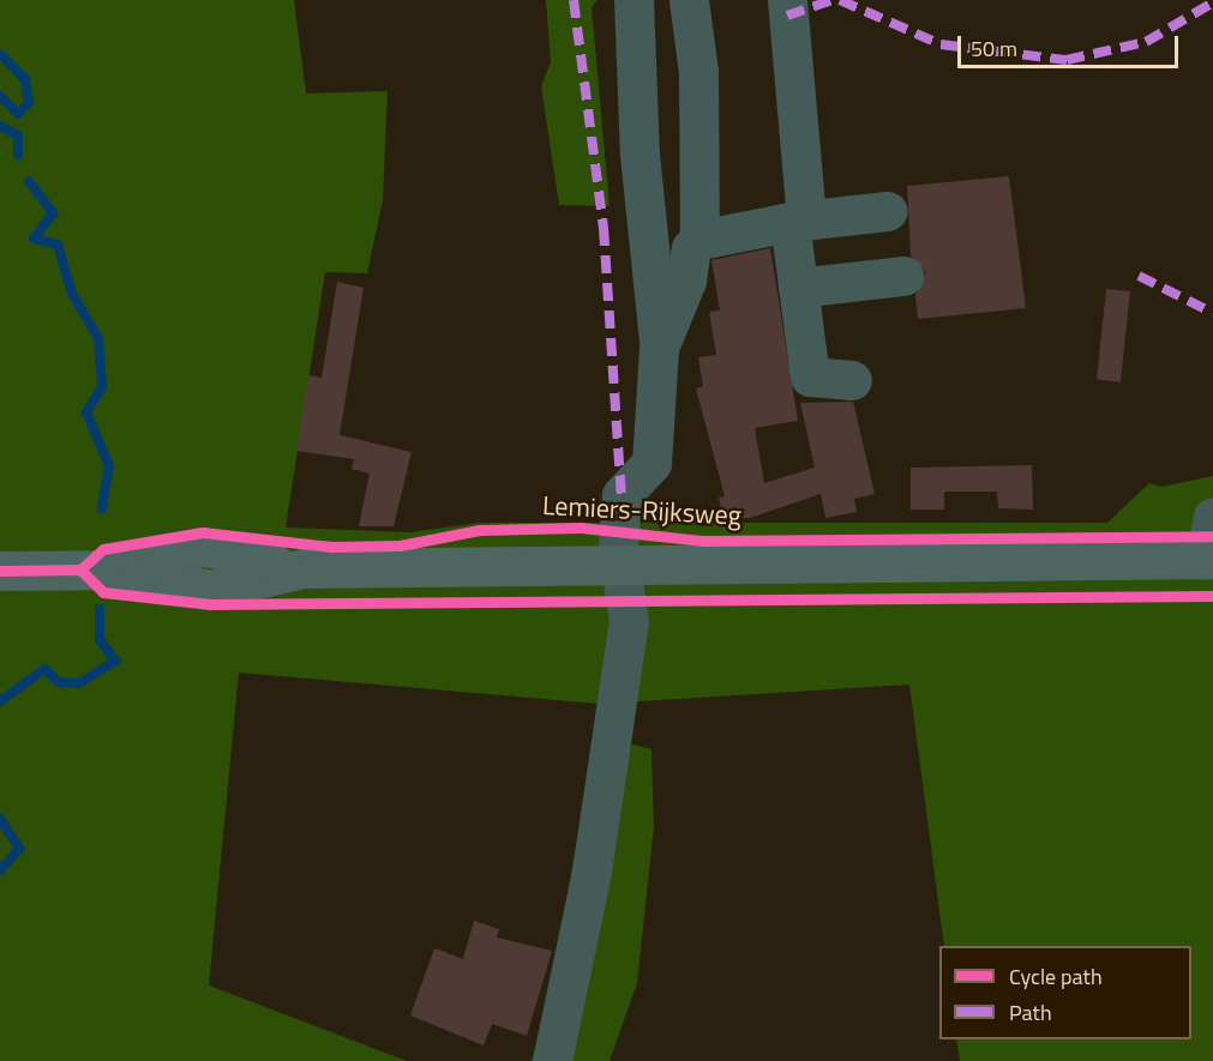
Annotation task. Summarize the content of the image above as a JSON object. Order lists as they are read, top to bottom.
{
  "streets": {
    "main road": ["Lemiers-Rijksweg"]
  },
  "legend": ["Cycle path", "Path"],
  "scale_bar": "50 m"
}
